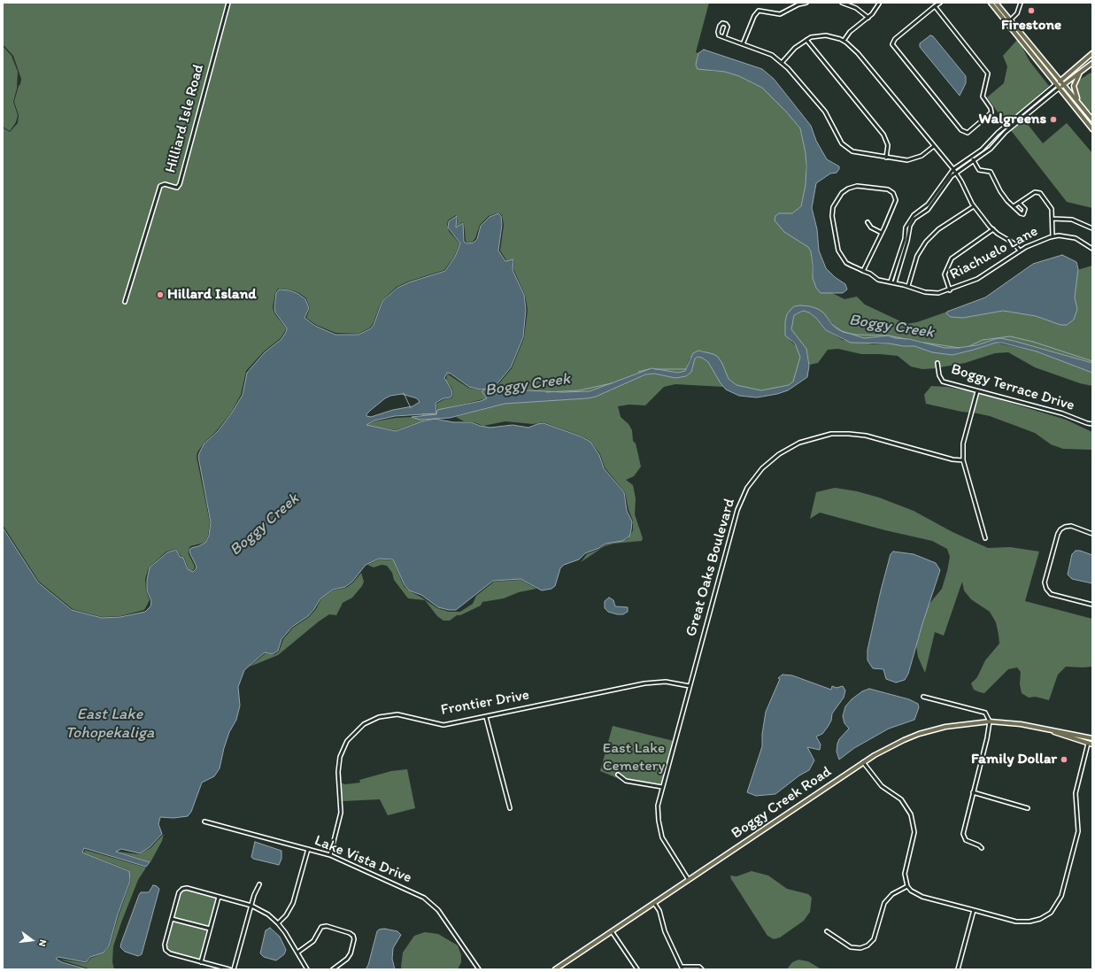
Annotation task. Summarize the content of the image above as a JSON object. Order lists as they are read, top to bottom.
{
  "streets": {
    "main road": ["Boggy Creek Road"],
    "street": [
      "Hilliard Isle Road",
      "Riachuelo Lane",
      "Boggy Terrace Drive",
      "Great Oaks Boulevard",
      "Frontier Drive",
      "Lake Vista Drive"
    ]
  },
  "crossings": [
    ["Great Oaks Boulevard", "Frontier Drive"],
    ["Great Oaks Boulevard", "Boggy Creek Road"],
    ["Frontier Drive", "Lake Vista Drive"]
  ],
  "water": ["Boggy Creek", "East Lake Tohopekaliga"],
  "parks": ["East Lake Cemetery"],
  "places": [
    "Firestone",
    "Walgreens",
    "Hillard Island",
    "Family Dollar"
  ],
  "north": "right"
}
